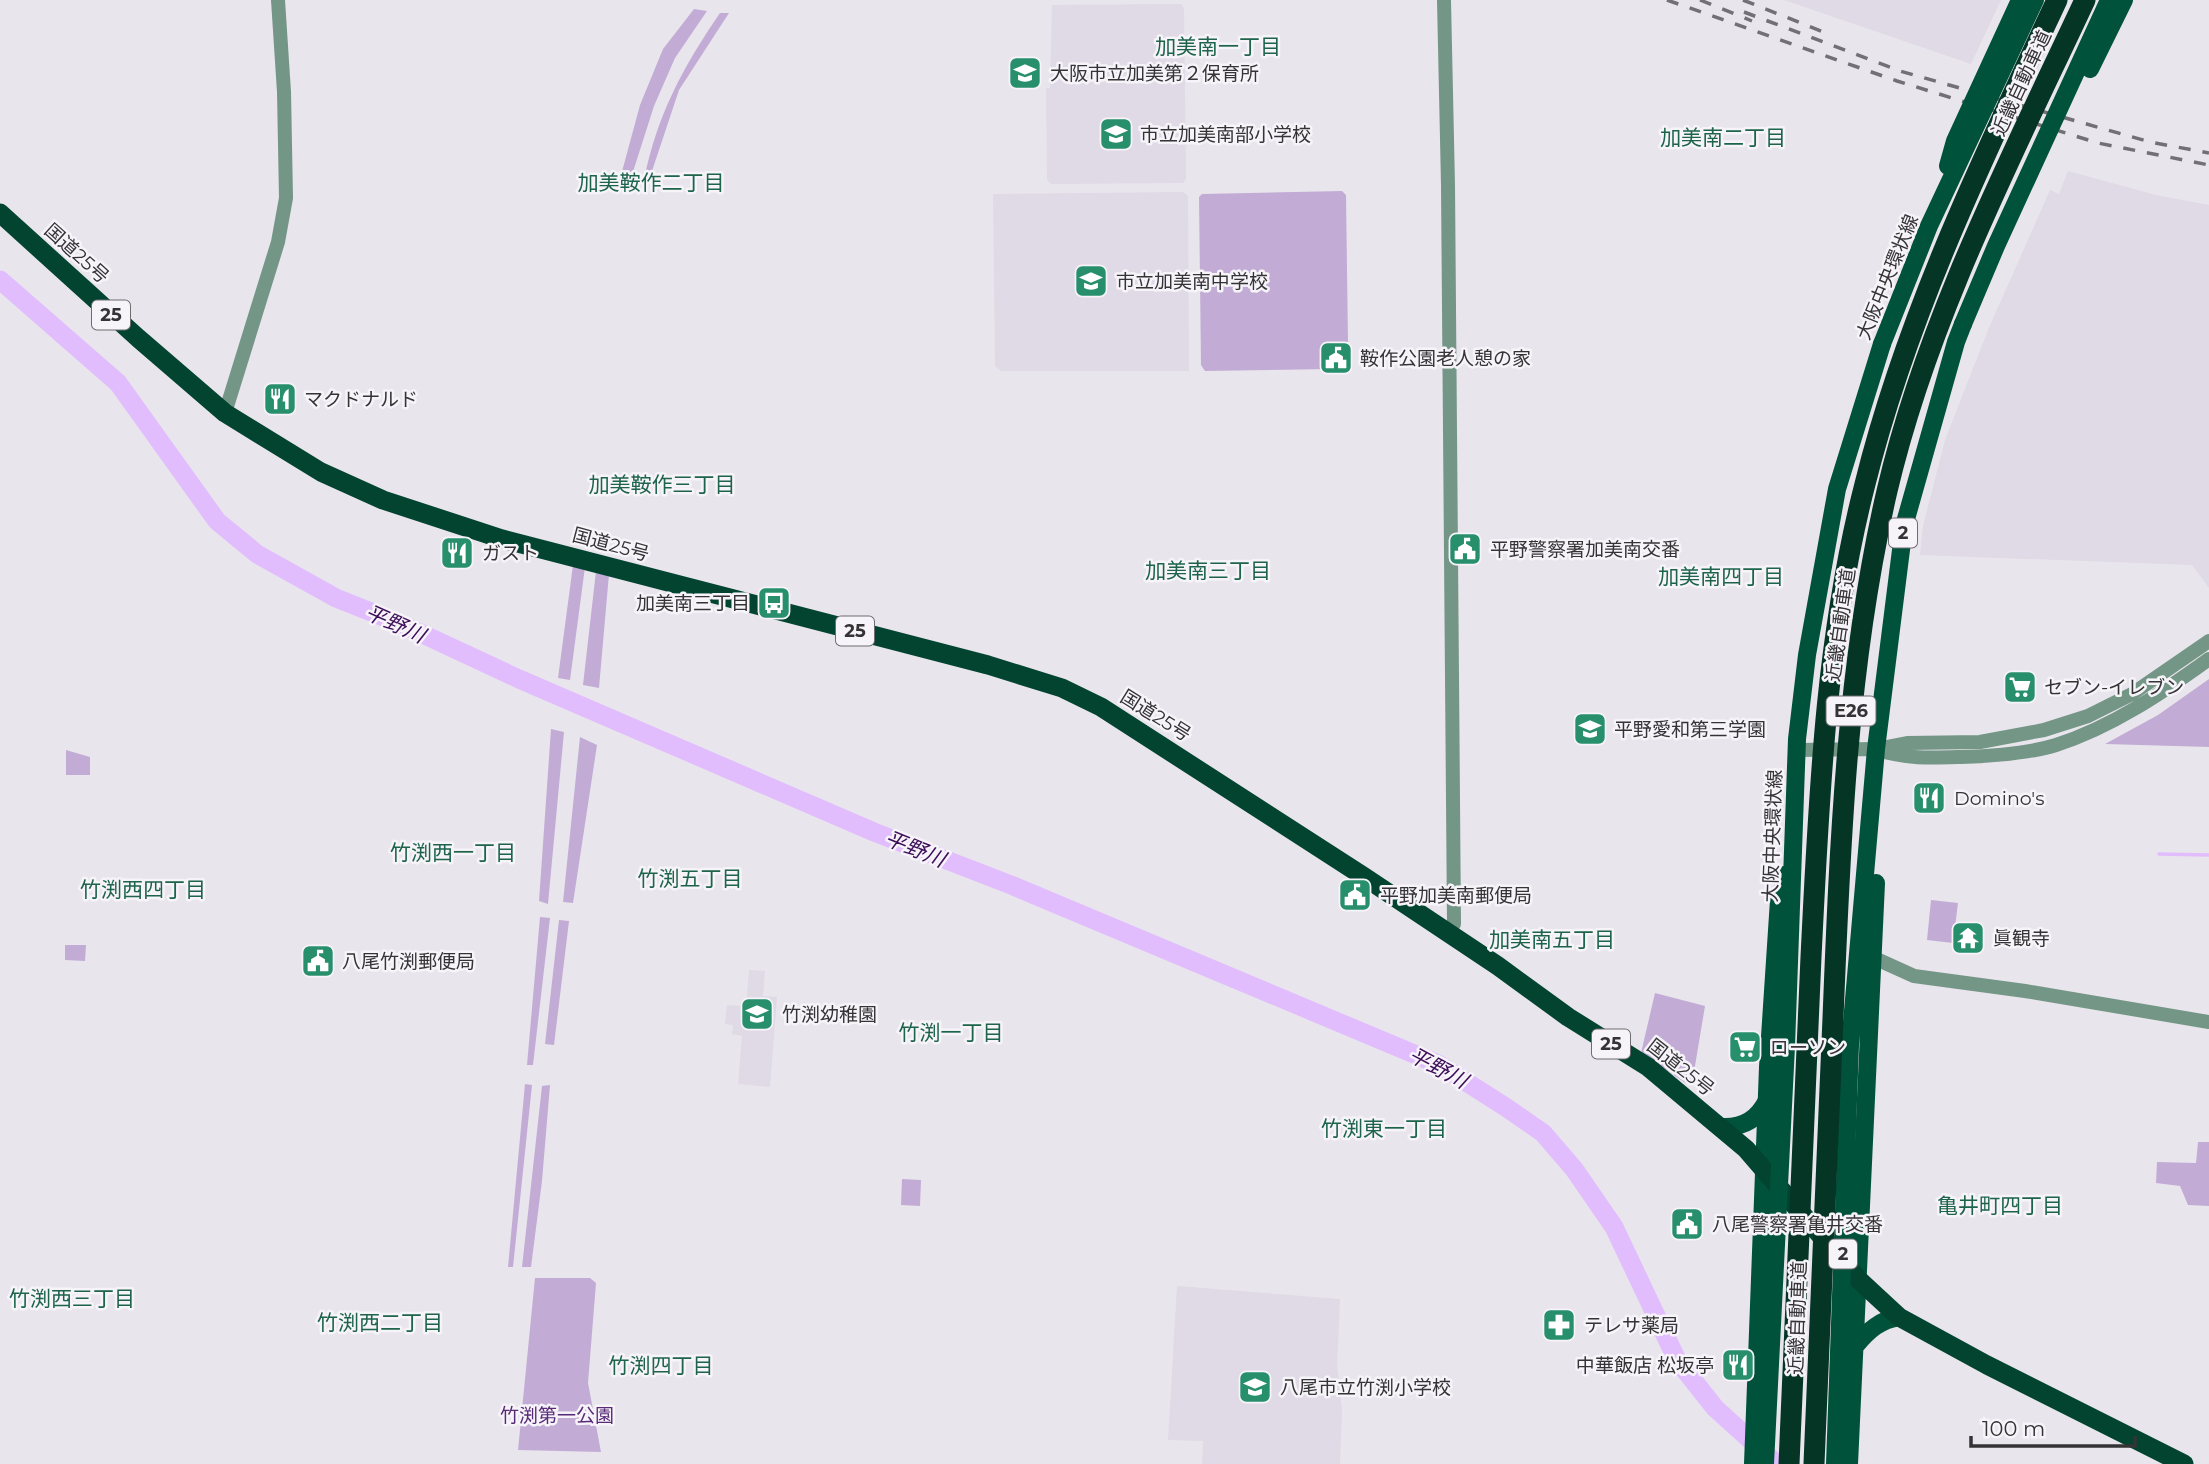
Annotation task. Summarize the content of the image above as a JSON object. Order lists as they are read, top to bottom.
{
  "streets": {
    "highway": [
      "近畿自動車道",
      "国道25号",
      "25",
      "E26"
    ],
    "main road": ["大阪中央環状線", "2"]
  },
  "crossings": [
    ["国道25号", "2"]
  ],
  "districts": [
    "加美南一丁目",
    "加美南二丁目",
    "加美鞍作二丁目",
    "加美鞍作三丁目",
    "加美南三丁目",
    "加美南四丁目",
    "竹渕西一丁目",
    "竹渕五丁目",
    "竹渕西四丁目",
    "加美南五丁目",
    "竹渕一丁目",
    "竹渕東一丁目",
    "亀井町四丁目",
    "竹渕西三丁目",
    "竹渕西二丁目",
    "竹渕四丁目"
  ],
  "water": ["平野川"],
  "parks": ["竹渕第一公園"],
  "places": {
    "school or university": [
      "大阪市立加美第２保育所",
      "市立加美南部小学校",
      "市立加美南中学校",
      "平野愛和第三学園",
      "竹渕幼稚園",
      "八尾市立竹渕小学校"
    ],
    "public building": [
      "鞍作公園老人憩の家",
      "平野警察署加美南交番",
      "平野加美南郵便局",
      "八尾竹渕郵便局",
      "八尾警察署亀井交番"
    ],
    "restaurant": [
      "マクドナルド",
      "ガスト",
      "Domino's",
      "中華飯店 松坂亭"
    ],
    "bus stop": ["加美南三丁目"],
    "supermarket": ["セブン-イレブン", "ローソン"],
    "temple": ["眞観寺"],
    "pharmacy": ["テレサ薬局"]
  },
  "scale_bar": "100 m"
}
